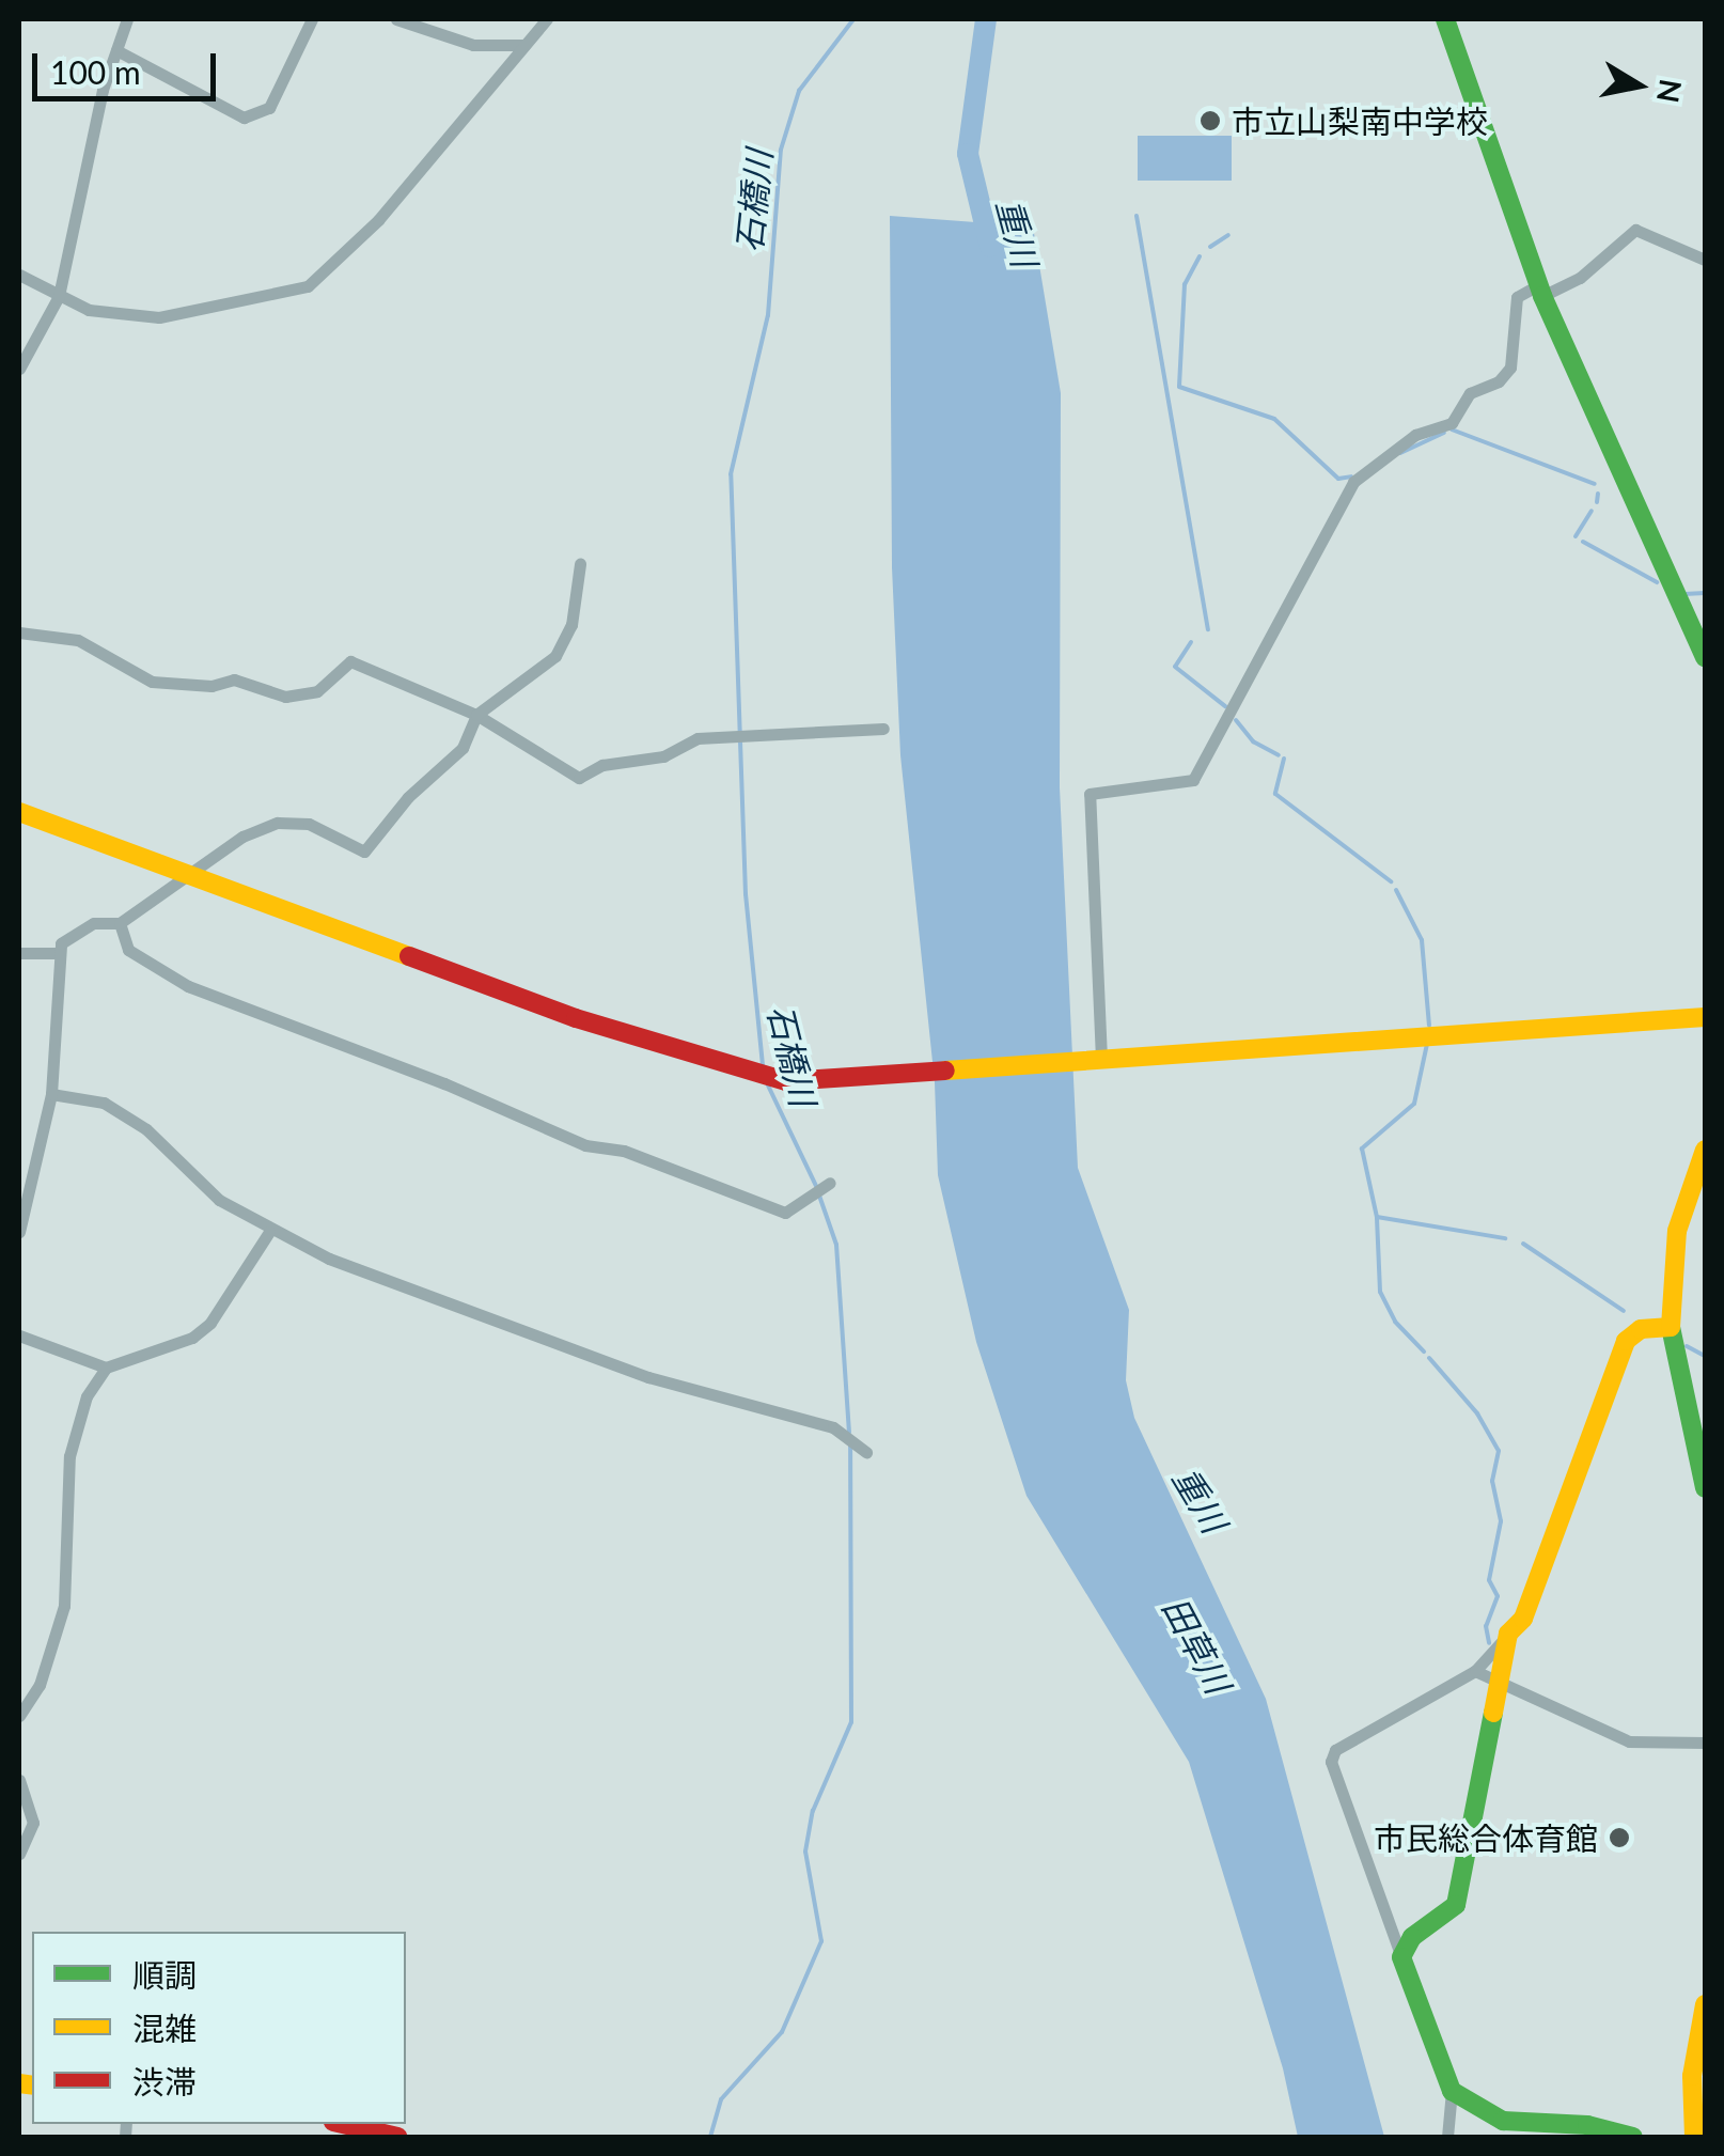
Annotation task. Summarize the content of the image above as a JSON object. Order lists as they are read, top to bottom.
{
  "water": ["石橋川", "重川", "田草川"],
  "places": ["市立山梨南中学校", "市民総合体育館"],
  "legend": ["順調", "混雑", "渋滞"],
  "scale_bar": "100 m",
  "north": "right"
}
